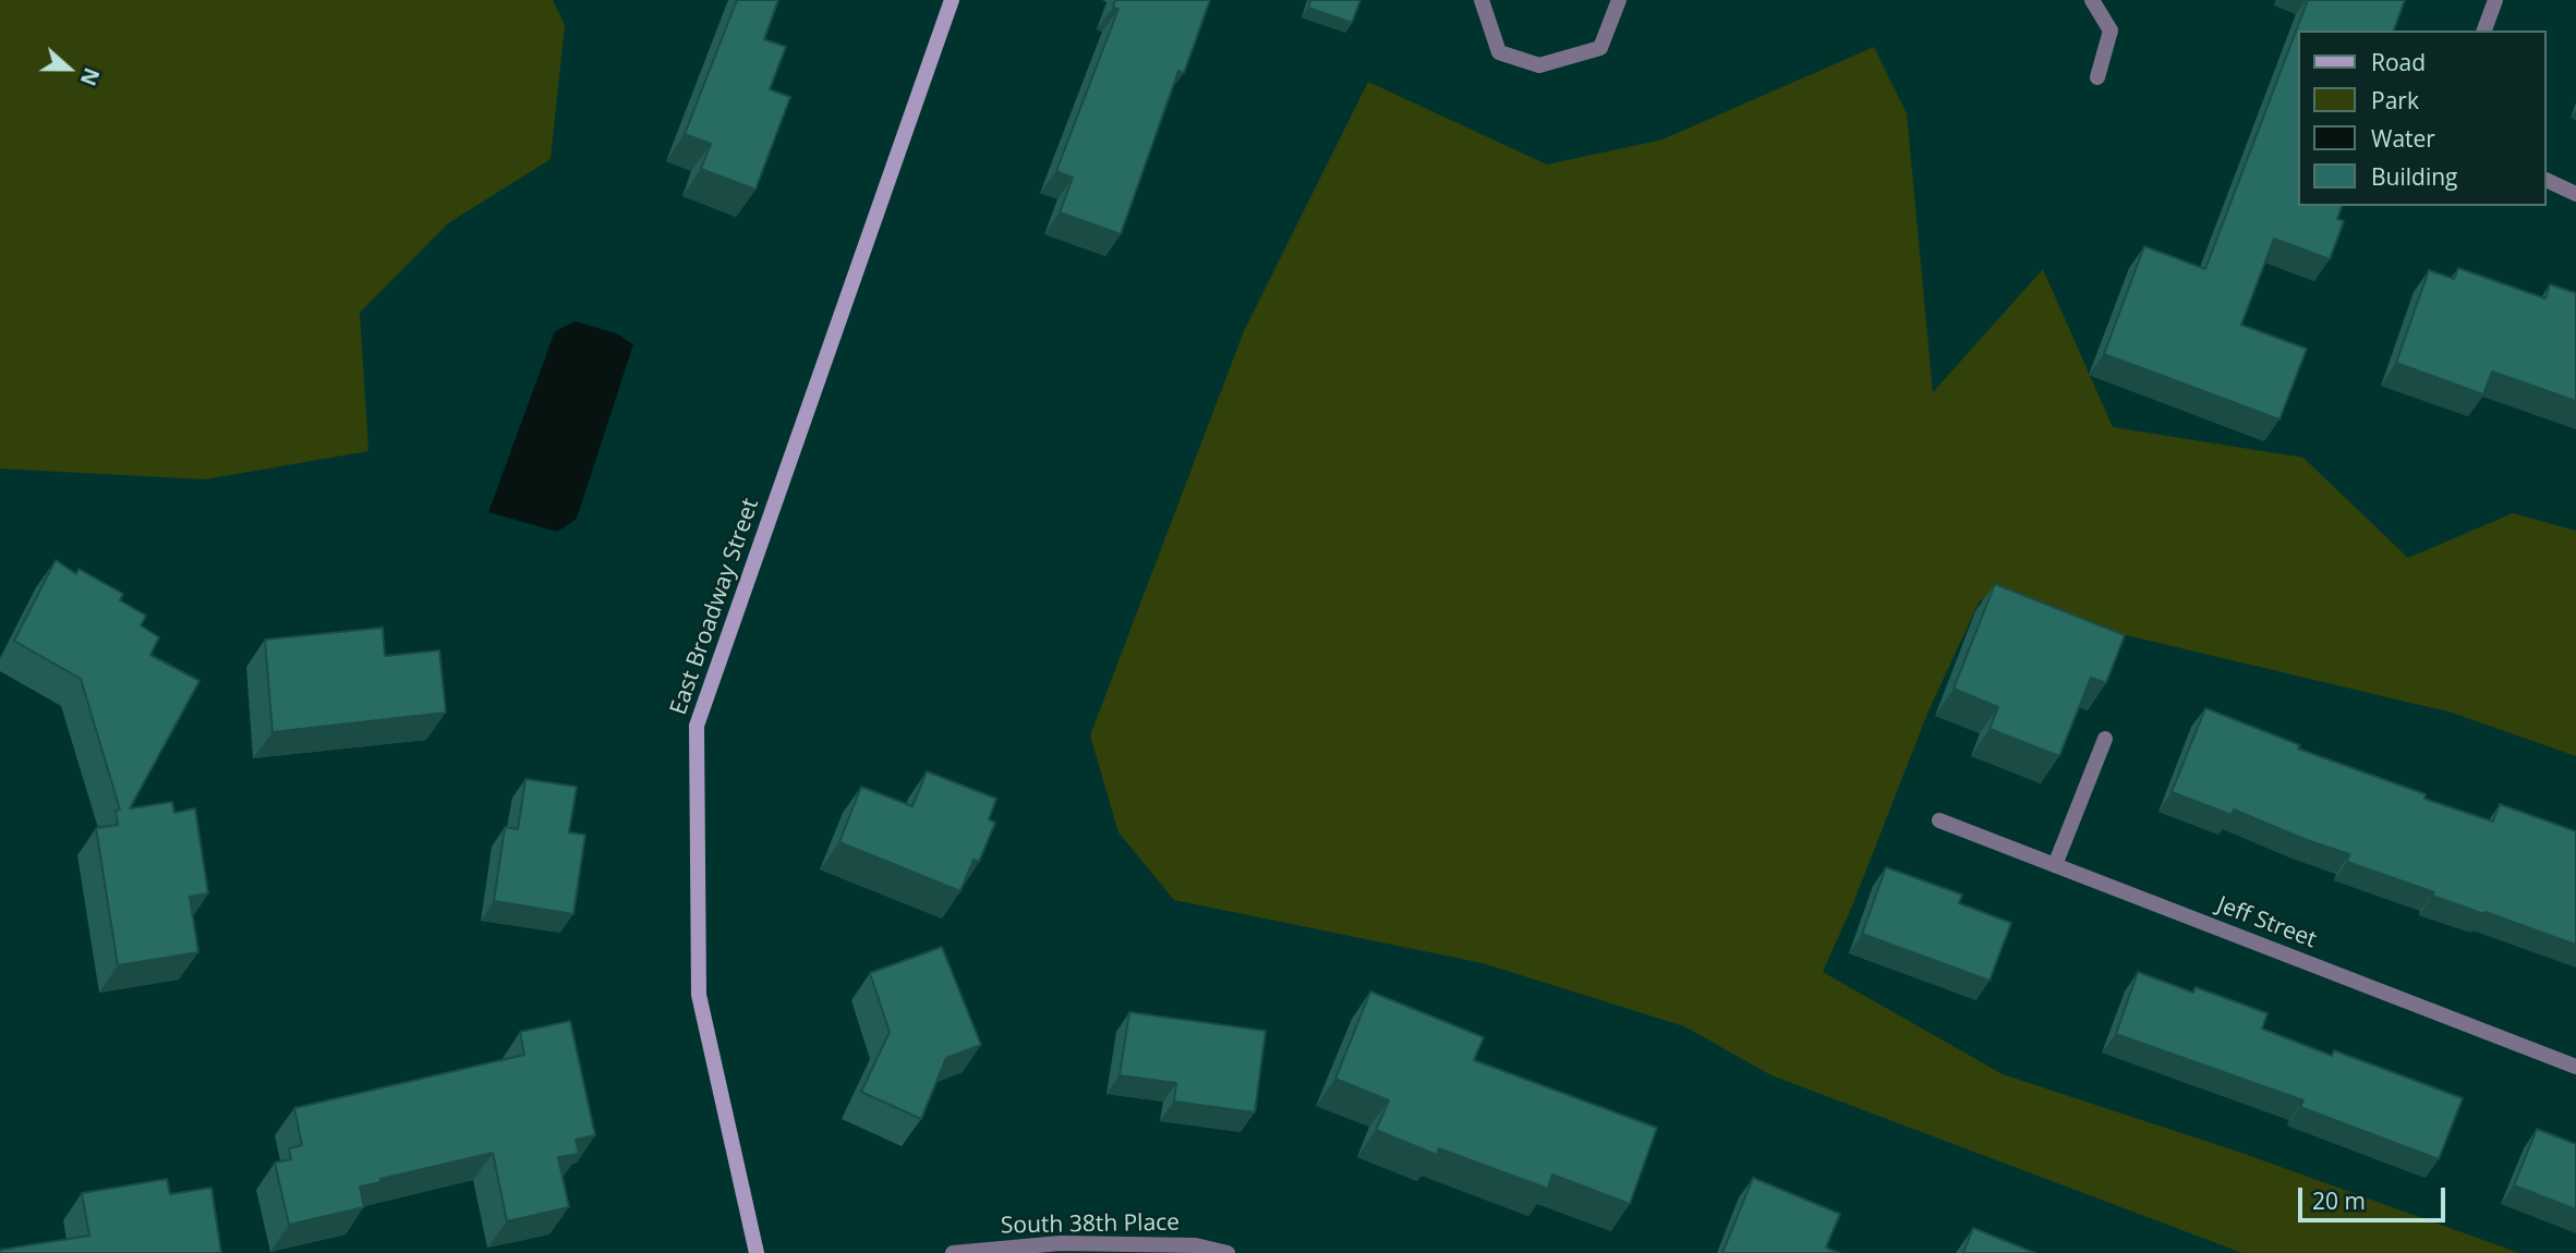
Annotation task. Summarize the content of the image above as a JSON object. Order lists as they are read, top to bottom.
{
  "streets": {
    "street": ["East Broadway Street", "Jeff Street", "South 38th Place"]
  },
  "legend": [
    "Road",
    "Park",
    "Water",
    "Building"
  ],
  "scale_bar": "20 m",
  "north": "right"
}
